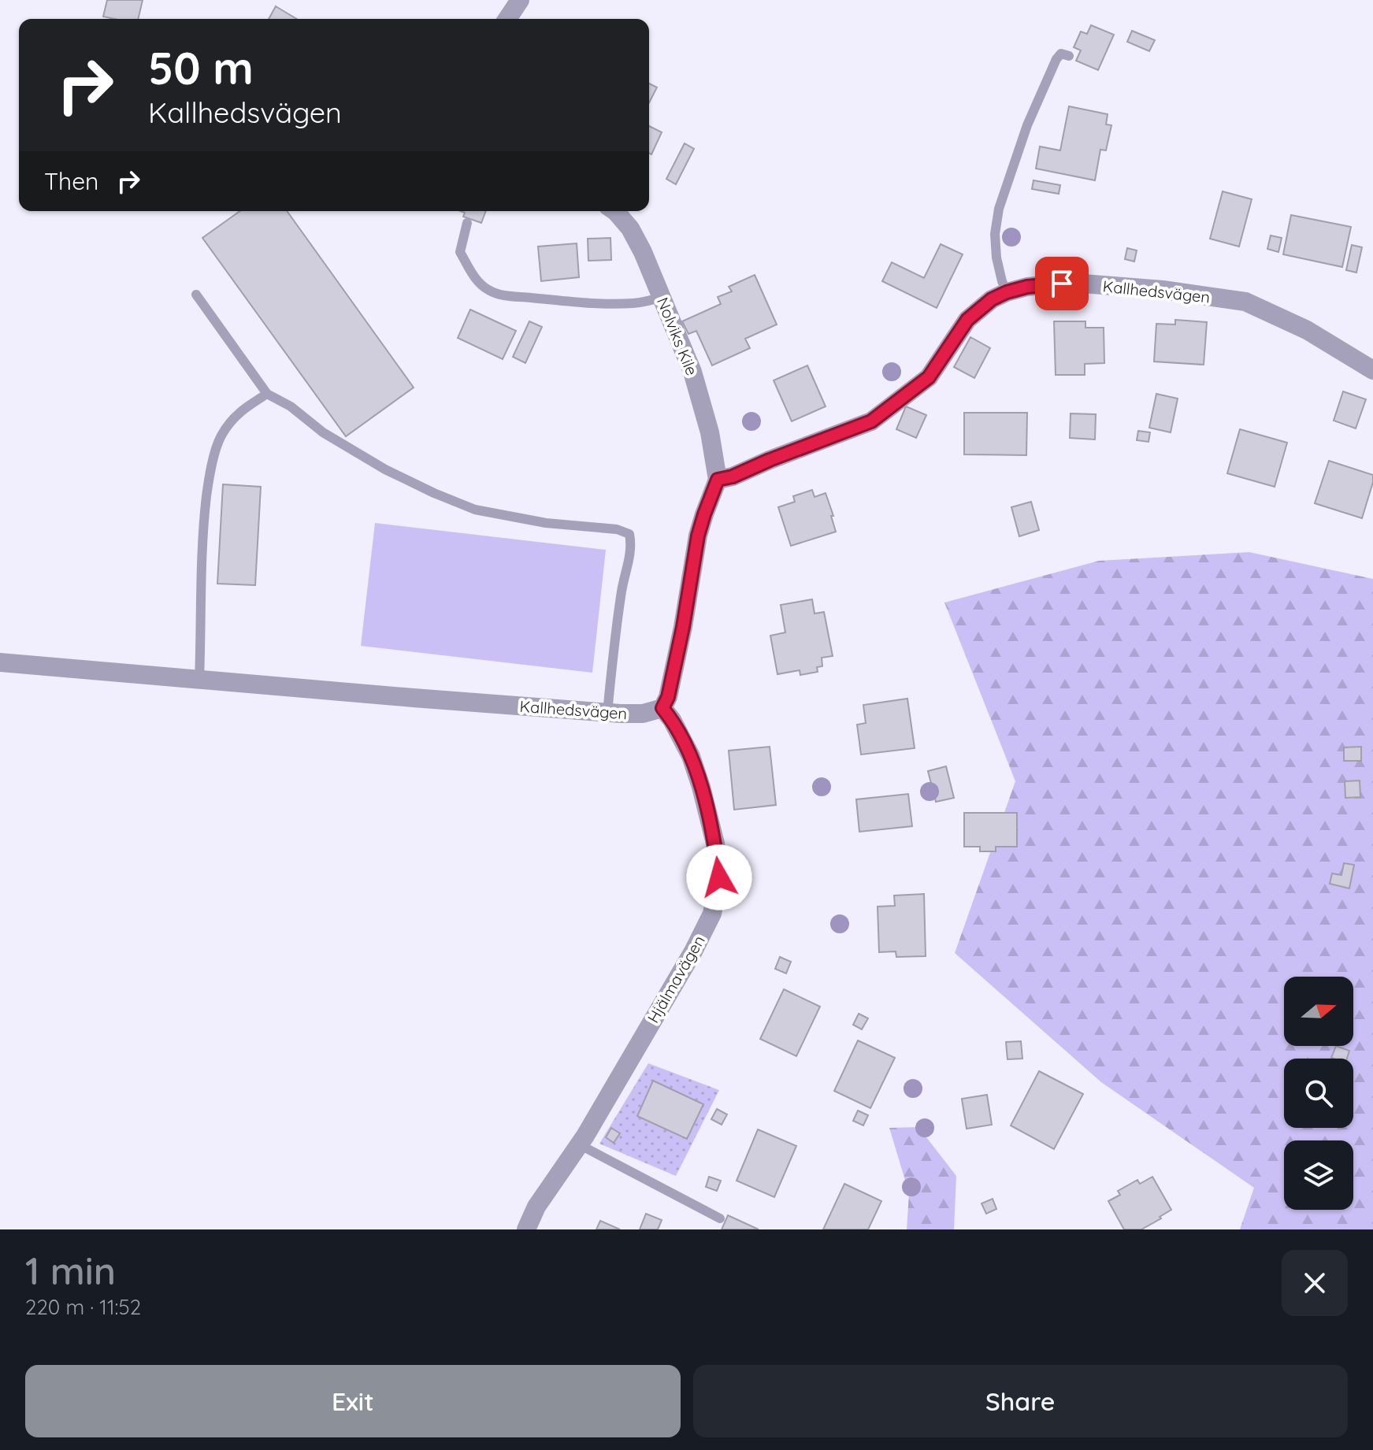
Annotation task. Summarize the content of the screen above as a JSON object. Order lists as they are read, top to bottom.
{
  "streets": {
    "street": ["Kallhedsvägen", "Nolviks Kile", "Hjälmavägen"]
  },
  "crossings": [
    ["Kallhedsvägen", "Nolviks Kile"],
    ["Kallhedsvägen", "Hjälmavägen"]
  ],
  "north": "right",
  "page": {
    "turn": ["50 m", "Kallhedsvägen"],
    "then": "Then",
    "heading": ["1 min", "220 m · 11:52"],
    "buttons": ["Exit", "Share"]
  }
}
